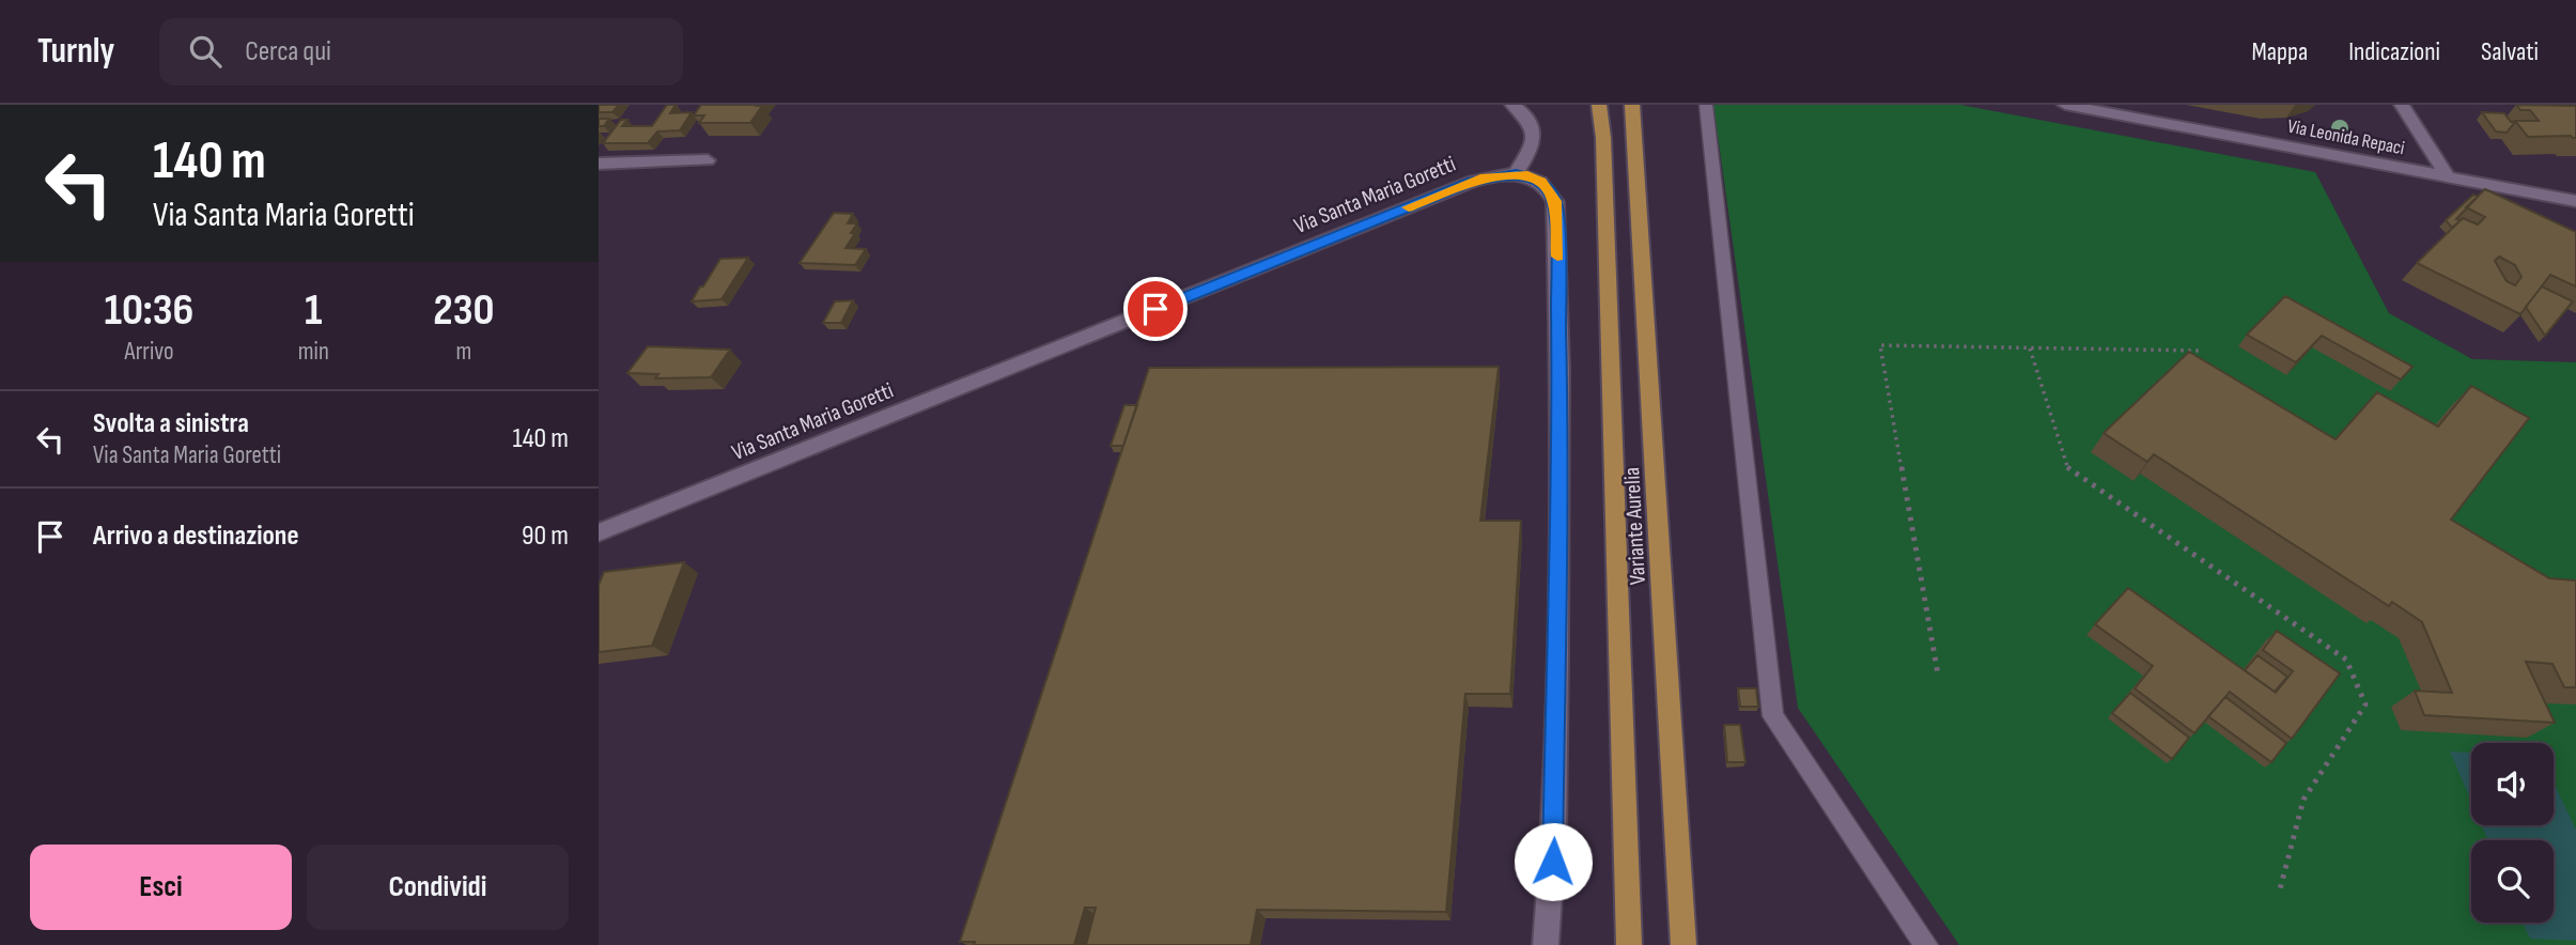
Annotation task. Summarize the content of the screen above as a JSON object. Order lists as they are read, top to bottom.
{
  "streets": {
    "highway": ["Variante Aurelia"],
    "street": ["Via Leonida Repaci", "Via Santa Maria Goretti"]
  },
  "page": {
    "header": "Turnly",
    "search": "Cerca qui",
    "nav": ["Mappa", "Indicazioni", "Salvati"],
    "turn": ["140 m", "Via Santa Maria Goretti"],
    "eta": [
      "10:36",
      "Arrivo",
      "1",
      "min",
      "230",
      "m"
    ],
    "list": [
      {
        "name": "Svolta a sinistra",
        "note": "Via Santa Maria Goretti",
        "value": "140 m"
      },
      {
        "name": "Arrivo a destinazione",
        "value": "90 m"
      }
    ],
    "buttons": ["Esci", "Condividi"]
  }
}
